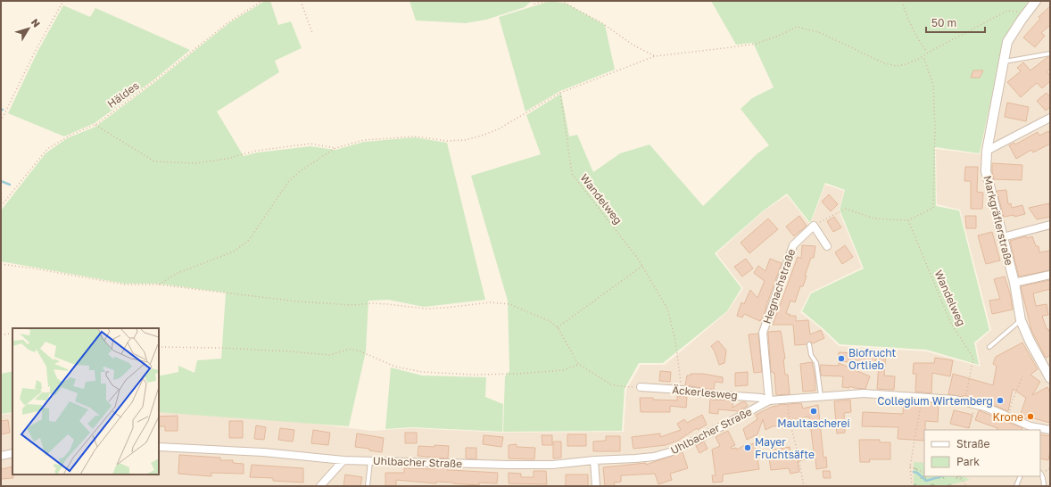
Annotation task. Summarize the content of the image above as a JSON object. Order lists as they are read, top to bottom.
{
  "streets": {
    "street": [
      "Markgräflerstraße",
      "Hegnachstraße",
      "Äckerlesweg",
      "Uhlbacher Straße"
    ],
    "path": ["Häldes", "Wandelweg"]
  },
  "crossings": [
    ["Wandelweg", "Äckerlesweg"],
    ["Wandelweg", "Uhlbacher Straße"],
    ["Hegnachstraße", "Äckerlesweg"],
    ["Hegnachstraße", "Uhlbacher Straße"],
    ["Äckerlesweg", "Uhlbacher Straße"]
  ],
  "places": [
    "Biofrucht Ortlieb",
    "Collegium Wirtemberg",
    "Maultascherei",
    "Krone",
    "Mayer Fruchtsäfte"
  ],
  "legend": ["Straße", "Park"],
  "scale_bar": "50 m",
  "north": "top right"
}
